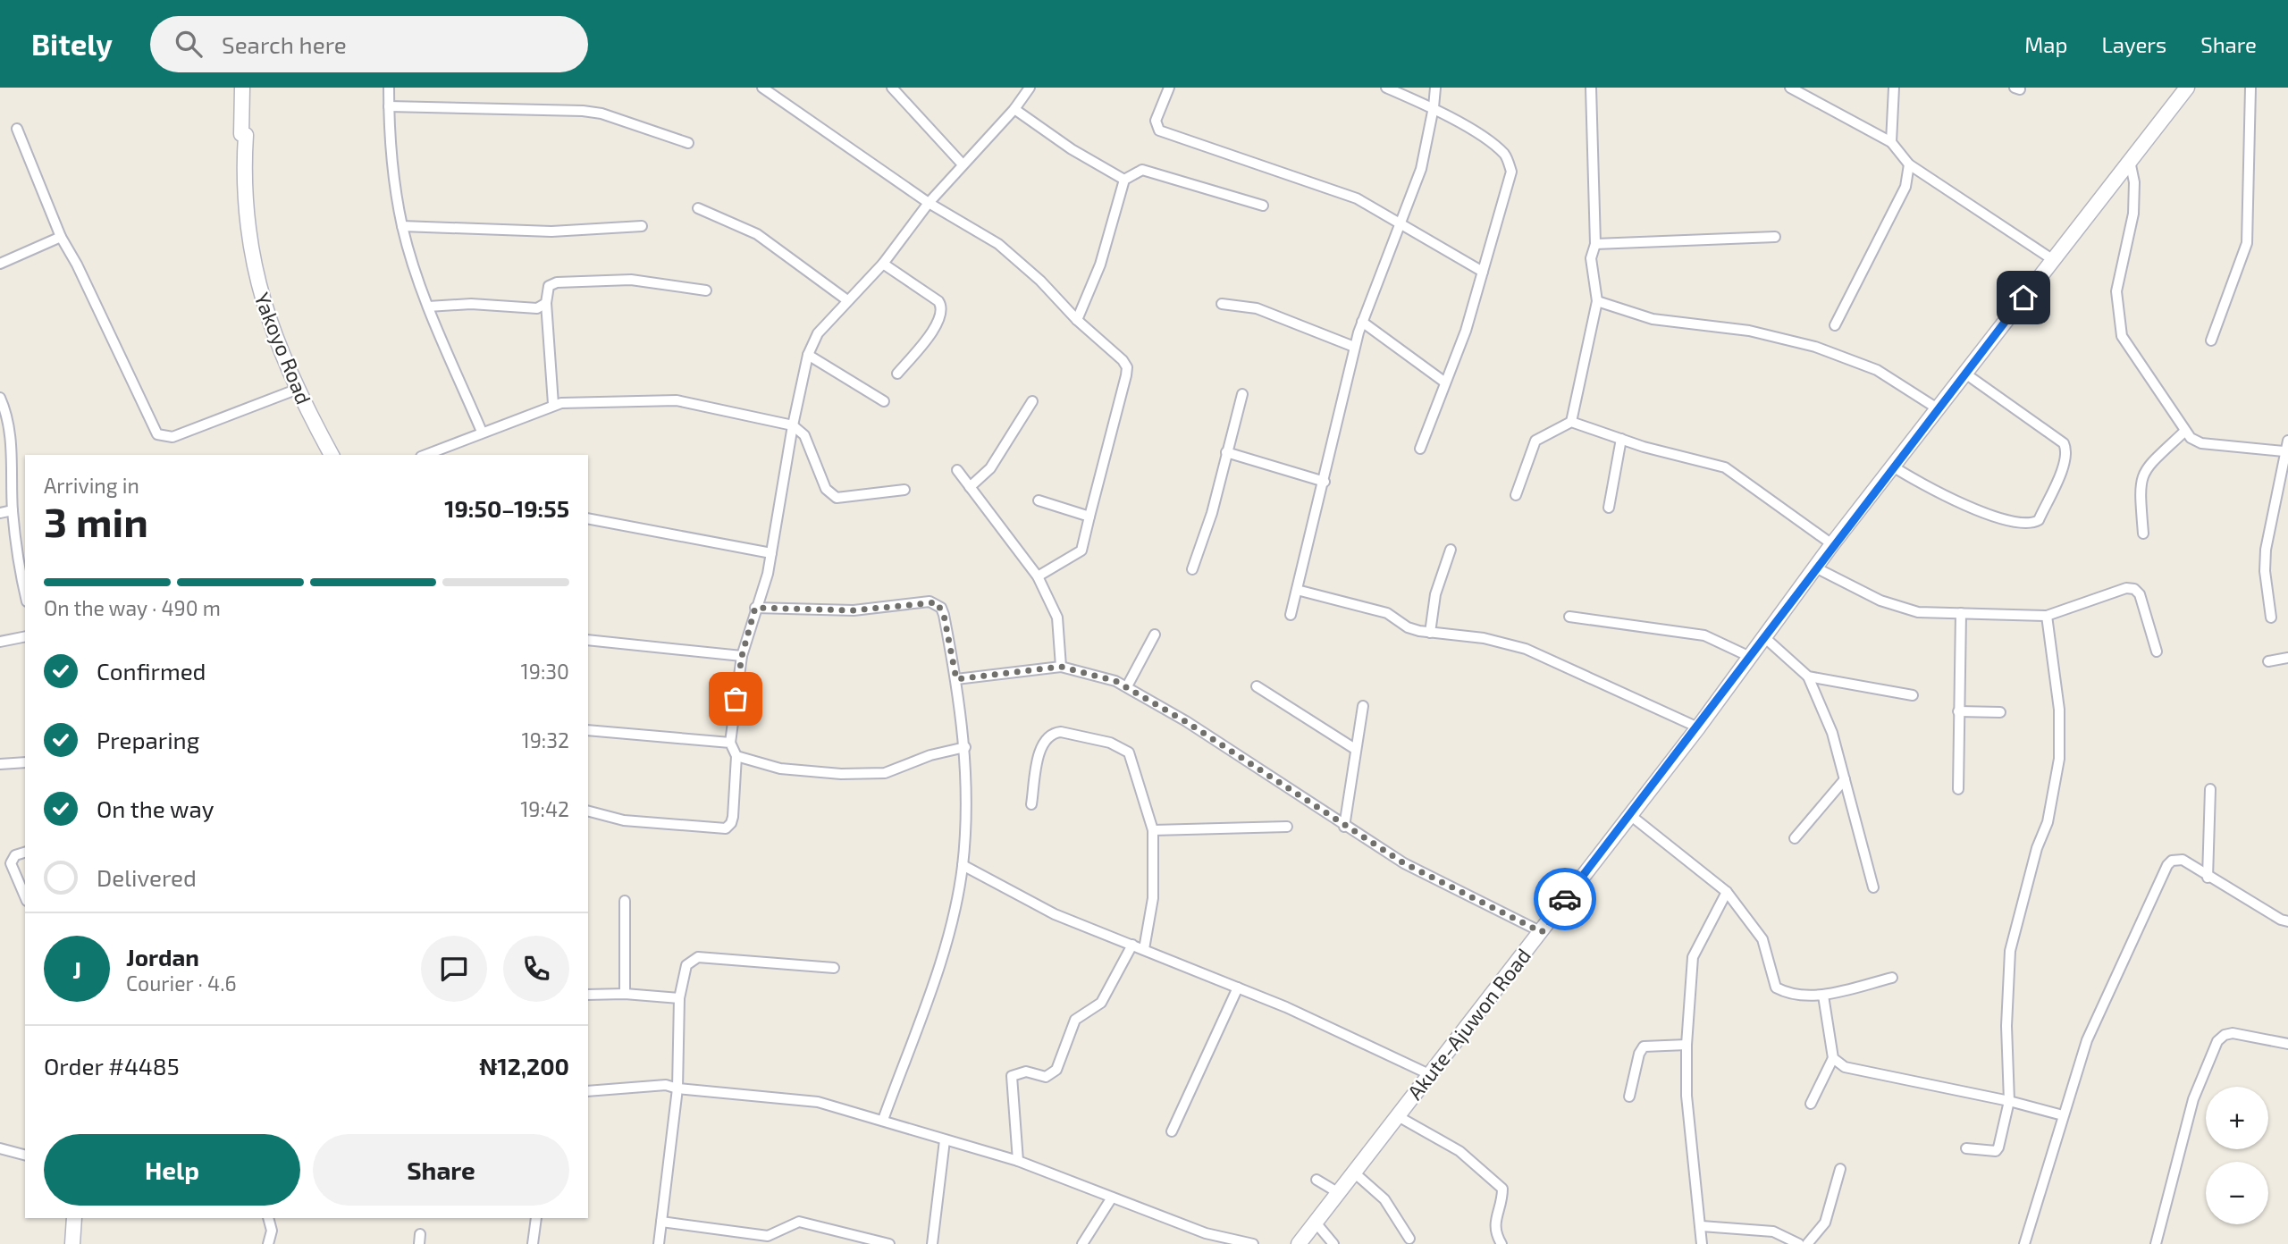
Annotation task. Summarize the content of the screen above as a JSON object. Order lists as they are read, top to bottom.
{
  "streets": {
    "main road": ["Yakoyo Road", "Akute-Ajuwon Road"]
  },
  "page": {
    "header": "Bitely",
    "search": "Search here",
    "nav": ["Map", "Layers", "Share"],
    "heading": ["3 min", "Arriving in", "19:50–19:55"],
    "panel": [
      "Jordan",
      "Courier · 4.6",
      "Order #4485",
      "₦12,200"
    ],
    "bar": "On the way · 490 m",
    "list": [
      ["Confirmed", "19:30"],
      ["Preparing", "19:32"],
      ["On the way", "19:42"],
      "Delivered"
    ],
    "round": "J",
    "map_buttons": ["+", "−"],
    "buttons": ["Help", "Share"]
  }
}
